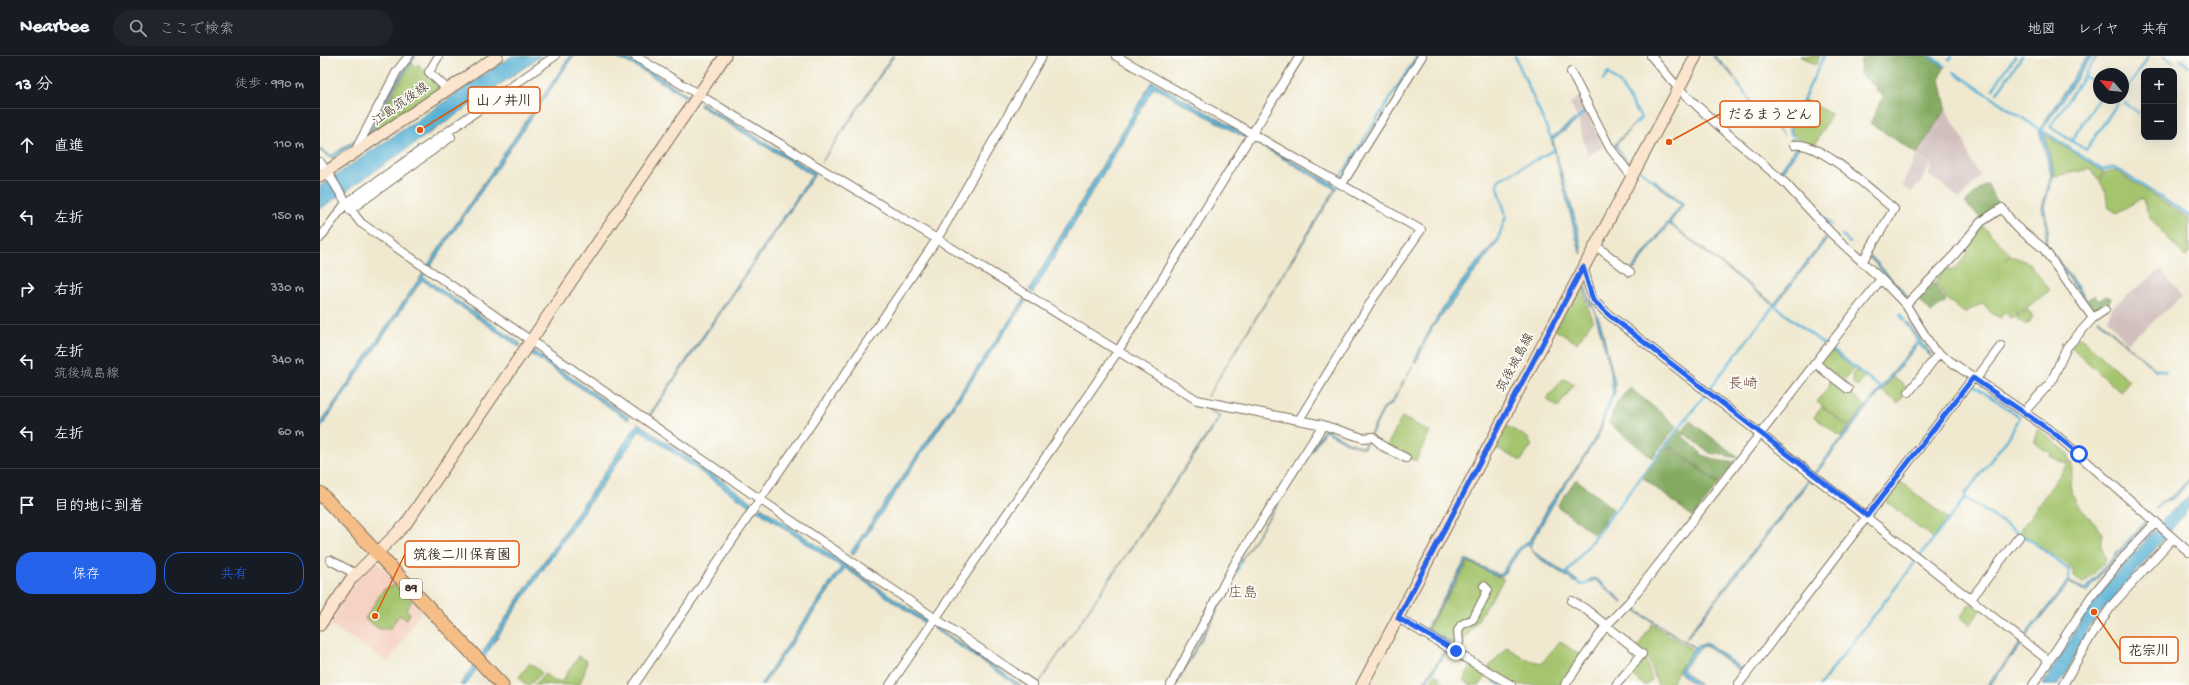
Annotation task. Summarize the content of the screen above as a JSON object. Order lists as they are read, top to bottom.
{
  "streets": {
    "main road": ["江島筑後線", "筑後城島線", "89"]
  },
  "districts": ["長崎", "庄島"],
  "places": [
    "山ノ井川",
    "だるまうどん",
    "花宗川",
    "筑後二川保育園"
  ],
  "north": "top left",
  "page": {
    "header": "Nearbee",
    "search": "ここで検索",
    "nav": ["地図", "レイヤ", "共有"],
    "heading": ["13 分", "徒歩 · 990 m"],
    "map_buttons": ["+", "−"],
    "list": [
      ["直進", "110 m"],
      ["左折", "150 m"],
      ["右折", "330 m"],
      ["左折", "筑後城島線", "340 m"],
      ["左折", "60 m"],
      "目的地に到着"
    ],
    "buttons": ["保存", "共有"]
  }
}
